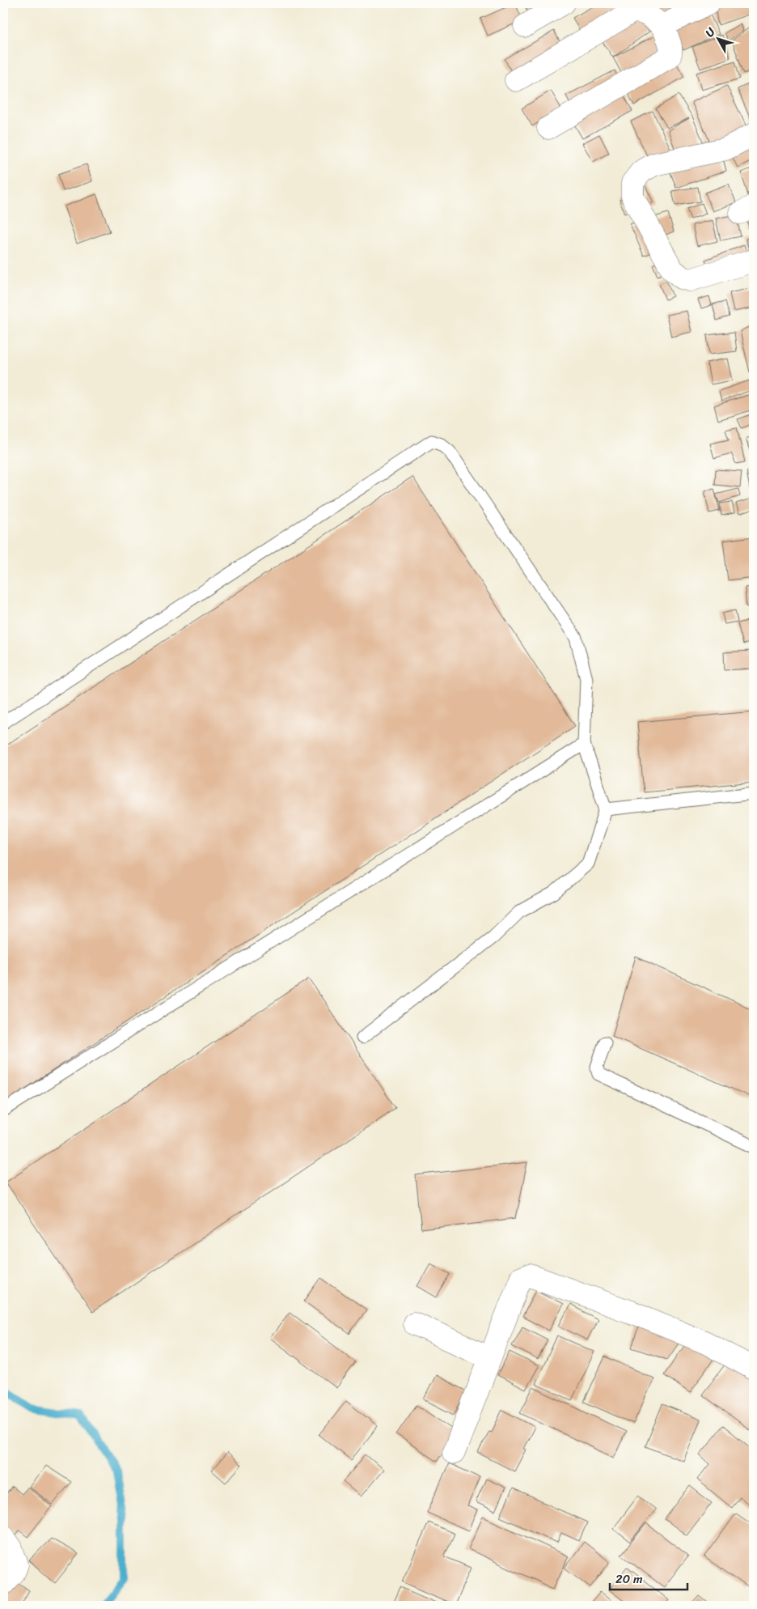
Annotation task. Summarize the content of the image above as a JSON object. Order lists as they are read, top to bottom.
{
  "scale_bar": "20 m",
  "north": "top left"
}
